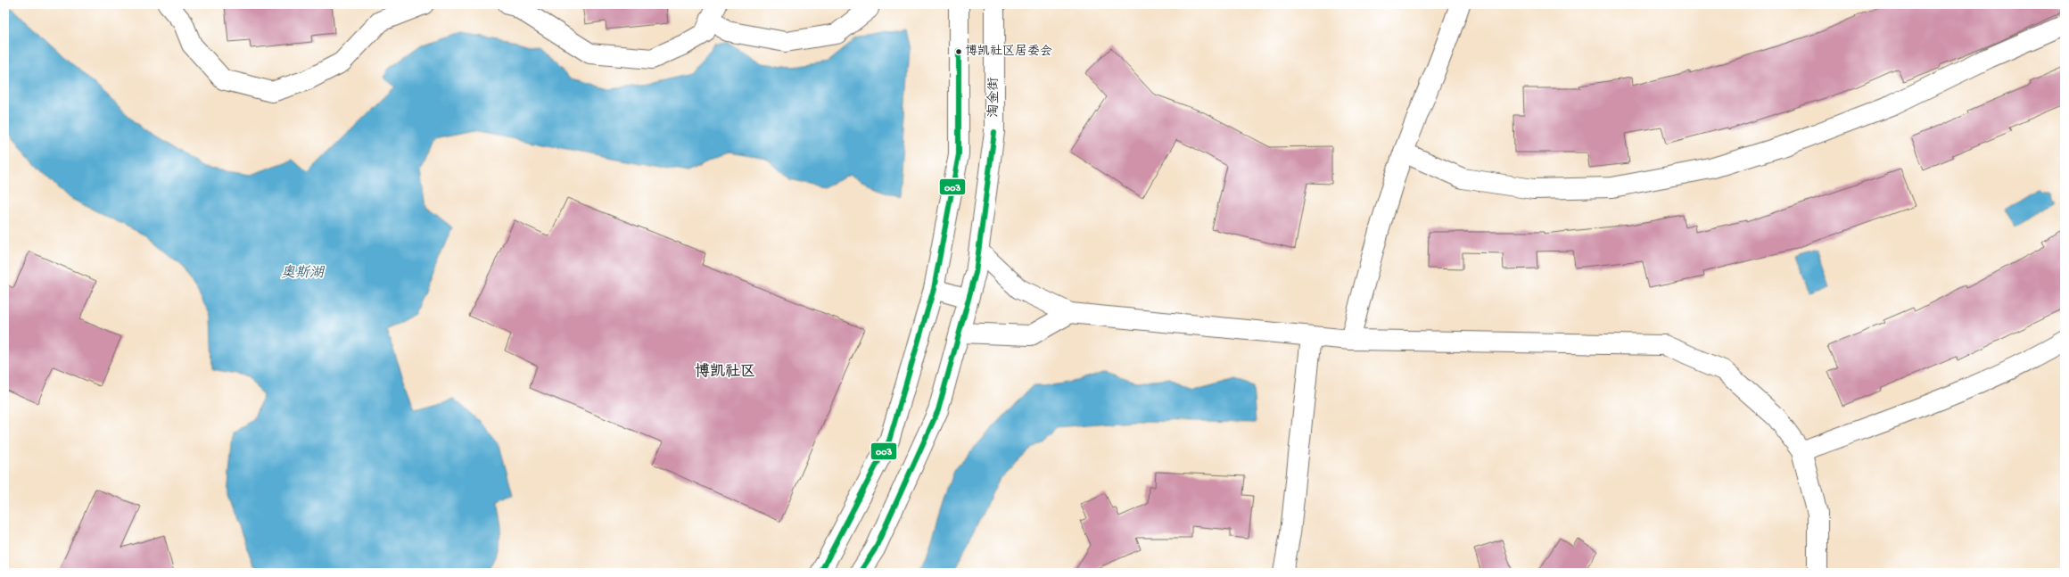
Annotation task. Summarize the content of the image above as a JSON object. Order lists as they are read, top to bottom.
{
  "streets": {
    "street": ["淘金街"]
  },
  "districts": ["博凯社区"],
  "water": ["奥斯湖"],
  "places": ["博凯社区居委会"],
  "lines": ["transit line 003"]
}
